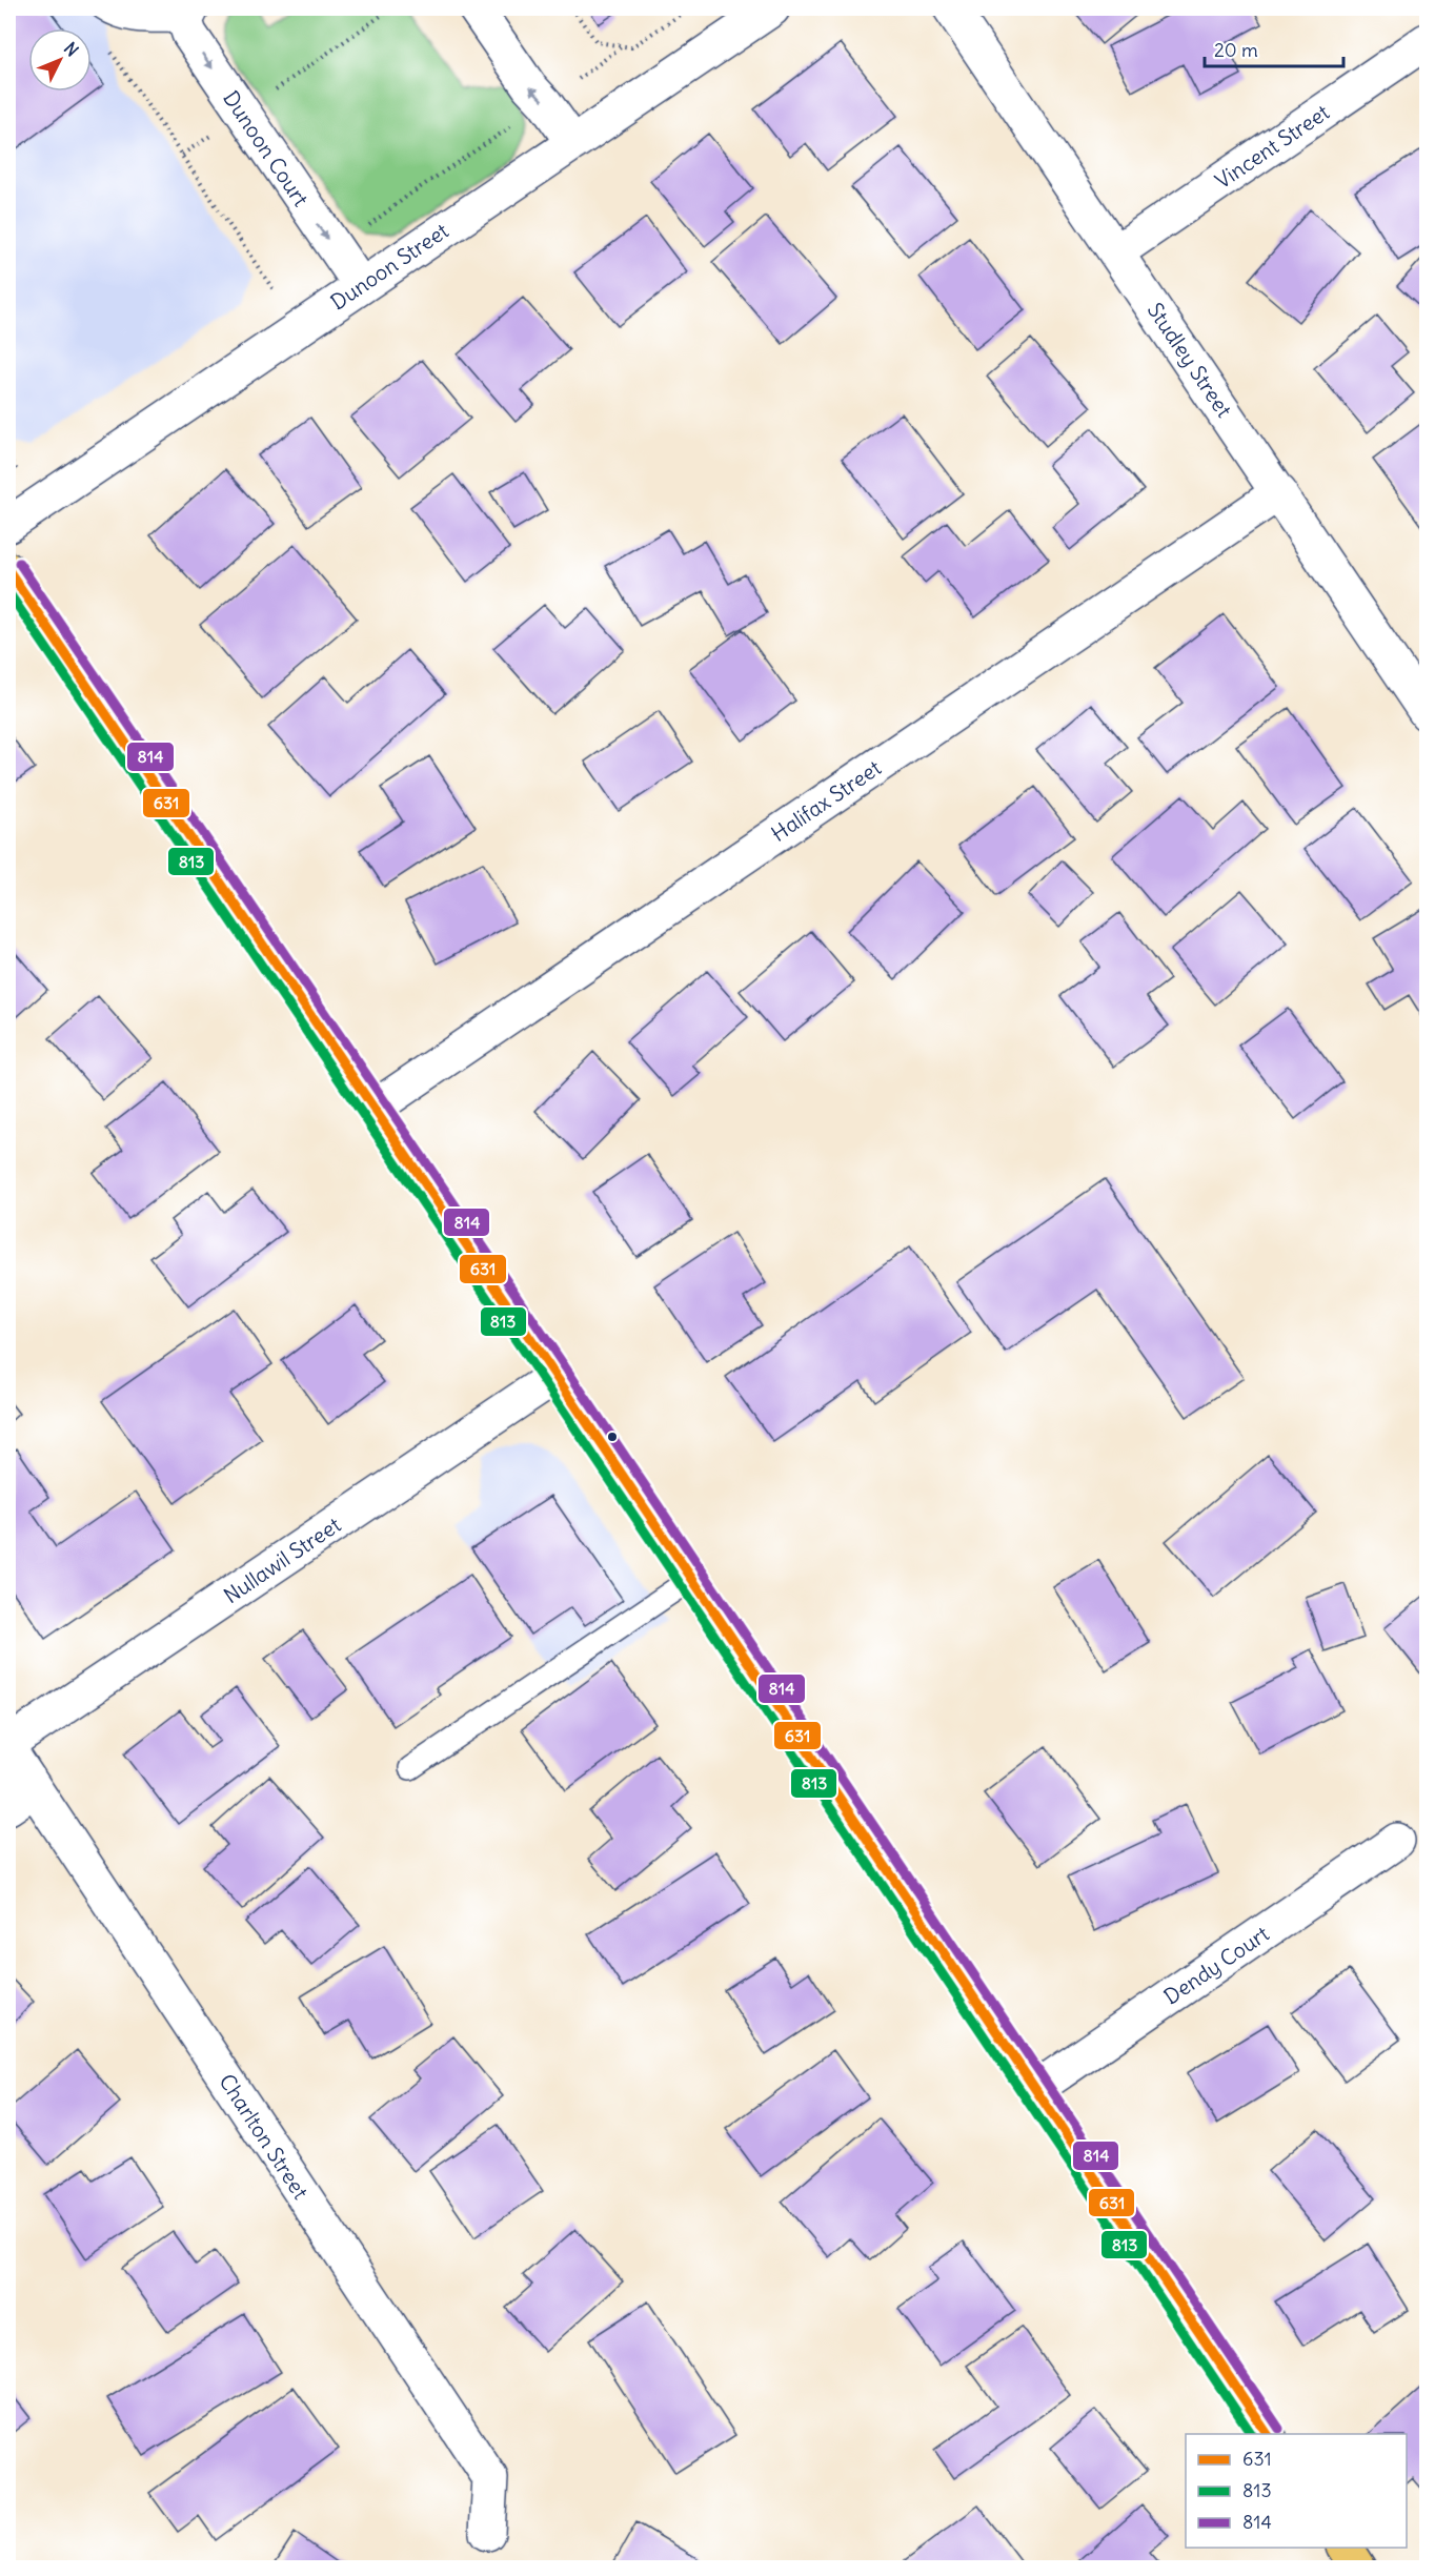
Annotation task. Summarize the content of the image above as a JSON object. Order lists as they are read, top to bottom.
{
  "streets": {
    "street": [
      "Vincent Street",
      "Dunoon Court",
      "Dunoon Street",
      "Studley Street",
      "Halifax Street",
      "Nullawil Street",
      "Dendy Court",
      "Charlton Street"
    ]
  },
  "crossings": [
    ["Vincent Street", "Studley Street"],
    ["Dunoon Court", "Dunoon Street"],
    ["Studley Street", "Halifax Street"],
    ["Nullawil Street", "Charlton Street"]
  ],
  "lines": ["transit line 814", "transit line 631", "transit line 813"],
  "legend": ["631", "813", "814"],
  "scale_bar": "20 m",
  "north": "top right"
}
